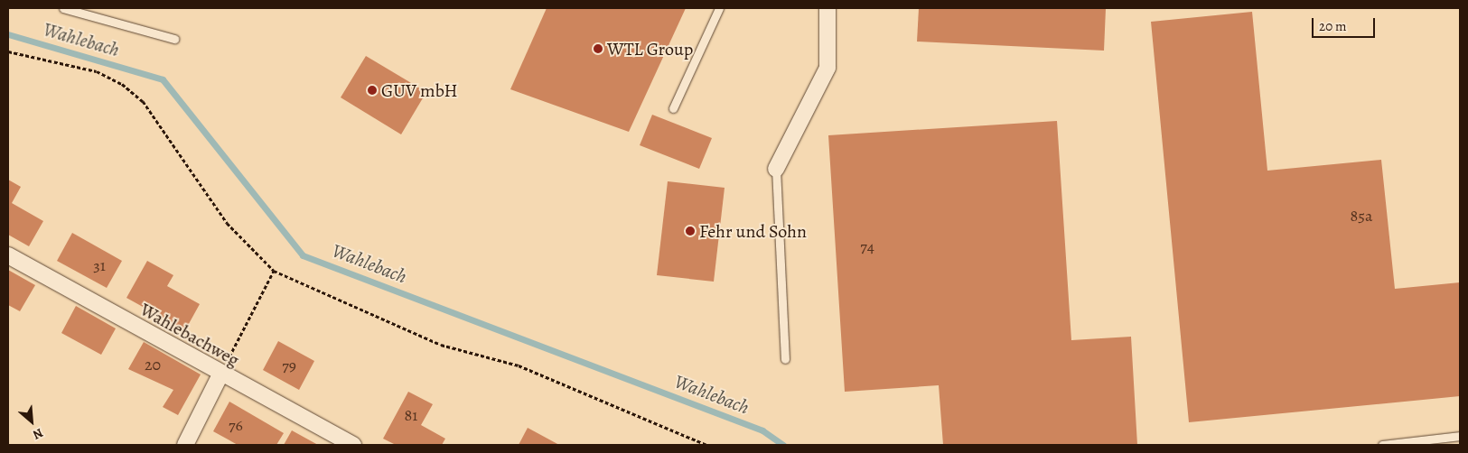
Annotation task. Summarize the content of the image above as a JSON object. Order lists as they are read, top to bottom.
{
  "streets": {
    "street": ["Wahlebachweg"]
  },
  "water": ["Wahlebach"],
  "places": ["WTL Group", "GUV mbH", "Fehr und Sohn"],
  "house_numbers": [
    "85a",
    "74",
    "31",
    "20",
    "79",
    "81",
    "76"
  ],
  "scale_bar": "20 m",
  "north": "bottom right"
}
